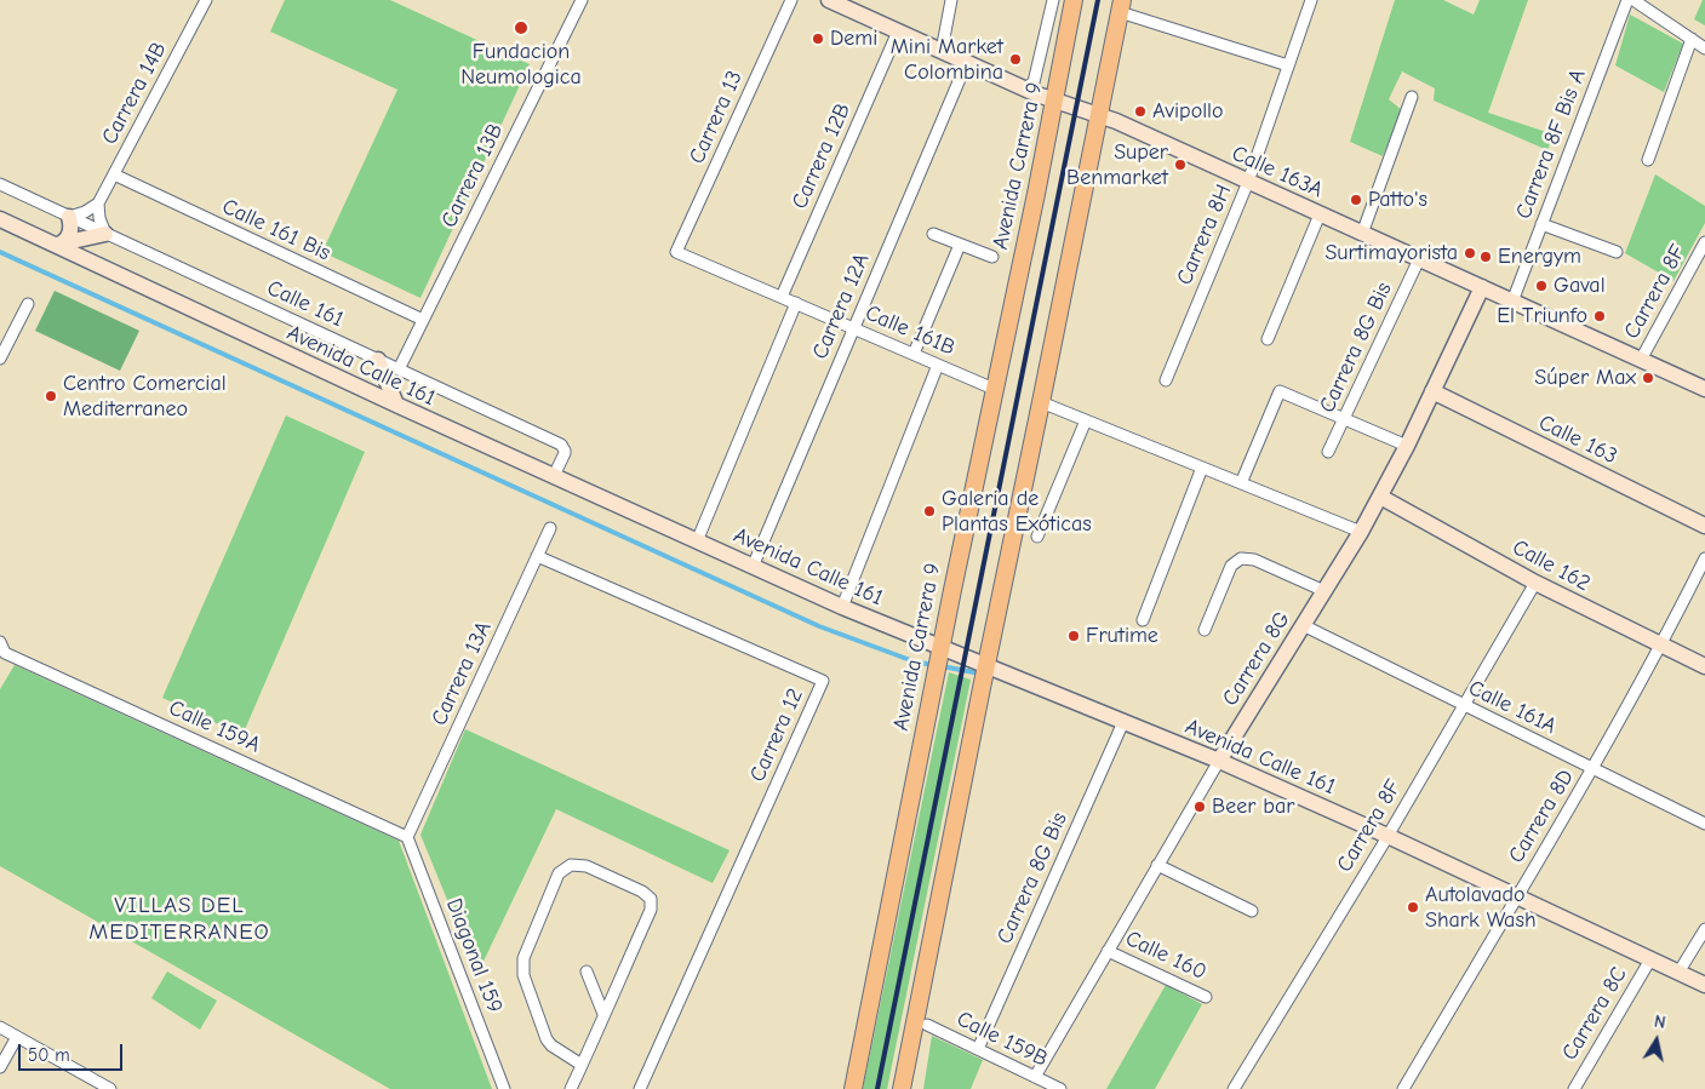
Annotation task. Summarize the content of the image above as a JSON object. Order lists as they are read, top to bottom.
{
  "streets": {
    "main road": [
      "Avenida Carrera 9",
      "Calle 163A",
      "Avenida Calle 161",
      "Calle 163",
      "Calle 162",
      "Carrera 8G"
    ],
    "street": [
      "Carrera 14B",
      "Carrera 13",
      "Carrera 8F Bis A",
      "Carrera 12B",
      "Carrera 13B",
      "Calle 161 Bis",
      "Carrera 8H",
      "Carrera 8F",
      "Calle 161",
      "Carrera 12A",
      "Calle 161B",
      "Carrera 8G Bis",
      "Carrera 13A",
      "Calle 161A",
      "Calle 159A",
      "Carrera 12",
      "Carrera 8D",
      "Diagonal 159",
      "Calle 160",
      "Carrera 8C",
      "Calle 159B"
    ]
  },
  "crossings": [
    ["Carrera 14B", "Calle 161 Bis"],
    ["Carrera 13", "Calle 161B"],
    ["Carrera 8F Bis A", "Calle 163A"],
    ["Carrera 12B", "Calle 163A"],
    ["Carrera 12B", "Calle 161B"],
    ["Avenida Carrera 9", "Calle 163A"],
    ["Avenida Carrera 9", "Calle 161B"],
    ["Avenida Carrera 9", "Avenida Calle 161"],
    ["Calle 163A", "Carrera 8H"],
    ["Calle 163A", "Carrera 8F"],
    ["Calle 163A", "Carrera 12A"],
    ["Calle 163A", "Carrera 8G Bis"],
    ["Calle 163A", "Carrera 8G"],
    ["Carrera 13B", "Calle 161 Bis"],
    ["Carrera 13B", "Calle 161"],
    ["Carrera 8F", "Avenida Calle 161"],
    ["Carrera 8F", "Calle 162"],
    ["Carrera 8F", "Calle 161A"],
    ["Calle 161", "Avenida Calle 161"],
    ["Carrera 12A", "Calle 161B"],
    ["Carrera 12A", "Avenida Calle 161"],
    ["Carrera 8G Bis", "Avenida Calle 161"],
    ["Carrera 8G Bis", "Calle 159B"],
    ["Avenida Calle 161", "Carrera 8G"],
    ["Avenida Calle 161", "Carrera 8D"],
    ["Avenida Calle 161", "Carrera 8C"],
    ["Calle 163", "Carrera 8G"],
    ["Calle 162", "Carrera 8G"],
    ["Calle 162", "Carrera 8D"],
    ["Carrera 8G", "Calle 161A"],
    ["Carrera 8G", "Calle 160"],
    ["Carrera 8G", "Calle 159B"],
    ["Carrera 13A", "Calle 159A"],
    ["Carrera 13A", "Carrera 12"],
    ["Carrera 13A", "Diagonal 159"],
    ["Calle 161A", "Carrera 8D"],
    ["Calle 159A", "Diagonal 159"]
  ],
  "districts": ["VILLAS DEL MEDITERRANEO"],
  "places": [
    "Fundacion Neumologica",
    "Demi",
    "Mini Market Colombina",
    "Avipollo",
    "Super Benmarket",
    "Patto's",
    "Surtimayorista",
    "Energym",
    "Gaval",
    "El Triunfo",
    "Súper Max",
    "Centro Comercial Mediterraneo",
    "Galeria de Plantas Exóticas",
    "Frutime",
    "Beer bar",
    "Autolavado Shark Wash"
  ],
  "scale_bar": "50 m",
  "north": "top"
}
